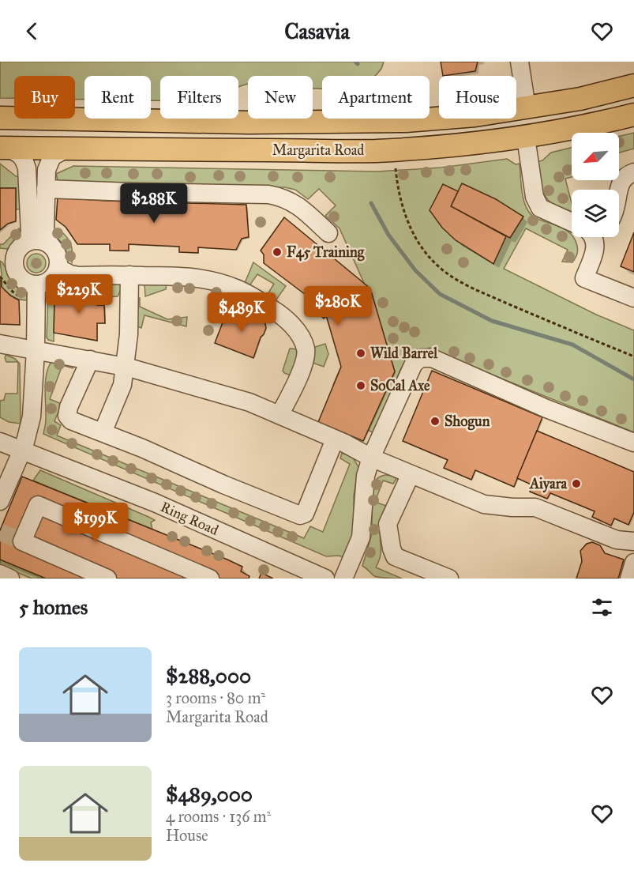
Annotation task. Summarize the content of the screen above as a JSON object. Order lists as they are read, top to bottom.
{
  "streets": {
    "main road": ["Margarita Road"],
    "street": ["Ring Road"]
  },
  "places": [
    "F45 Training",
    "Wild Barrel",
    "SoCal Axe",
    "Shogun",
    "Aiyara"
  ],
  "north": "bottom left",
  "page": {
    "header": "Casavia",
    "chip": [
      "Buy",
      "Rent",
      "Filters",
      "New",
      "Apartment",
      "House"
    ],
    "price": [
      "$288K",
      "$229K",
      "$280K",
      "$489K",
      "$199K"
    ],
    "heading": "5 homes",
    "list": [
      {
        "name": "$288,000",
        "note": "3 rooms · 80 m² · Margarita Road"
      },
      {
        "name": "$489,000",
        "note": "4 rooms · 136 m² · House"
      }
    ]
  }
}
